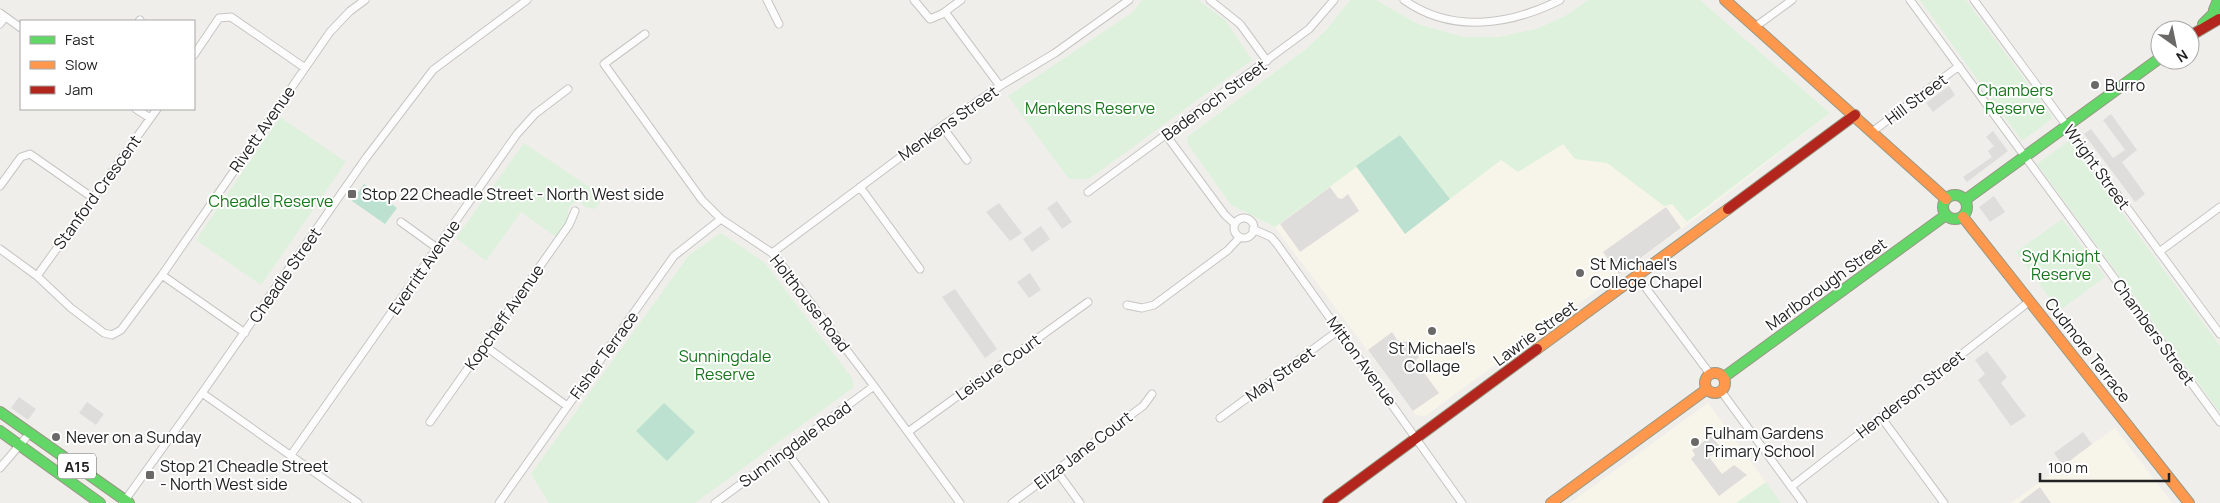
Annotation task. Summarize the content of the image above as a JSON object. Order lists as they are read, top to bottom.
{
  "streets": {
    "street": [
      "Hill Street",
      "Badenoch Street",
      "Menkens Street",
      "Rivett Avenue",
      "Wright Street",
      "Stanford Crescent",
      "Everritt Avenue",
      "Cheadle Street",
      "Marlborough Street",
      "Holthouse Road",
      "Kopcheff Avenue",
      "Chambers Street",
      "Lawrie Street",
      "Cudmore Terrace",
      "Fisher Terrace",
      "Mitton Avenue",
      "Leisure Court",
      "May Street",
      "Henderson Street",
      "Sunningdale Road",
      "Eliza Jane Court",
      "A15"
    ]
  },
  "crossings": [
    ["Hill Street", "Chambers Street"],
    ["Menkens Street", "Holthouse Road"],
    ["Rivett Avenue", "Stanford Crescent"],
    ["Cheadle Street", "A15"],
    ["Marlborough Street", "Cudmore Terrace"],
    ["Holthouse Road", "Fisher Terrace"],
    ["Holthouse Road", "Leisure Court"],
    ["Holthouse Road", "Sunningdale Road"],
    ["Lawrie Street", "Mitton Avenue"],
    ["Cudmore Terrace", "Henderson Street"],
    ["Mitton Avenue", "May Street"]
  ],
  "parks": [
    "Chambers Reserve",
    "Menkens Reserve",
    "Cheadle Reserve",
    "Syd Knight Reserve",
    "Sunningdale Reserve"
  ],
  "places": {
    "other": [
      "Burro",
      "St Michael's College Chapel",
      "St Michael's Collage",
      "Never on a Sunday",
      "Fulham Gardens Primary School"
    ],
    "transit": ["Stop 22 Cheadle Street - North West side", "Stop 21 Cheadle Street - North West side"]
  },
  "legend": ["Fast", "Slow", "Jam"],
  "scale_bar": "100 m",
  "north": "bottom right"
}
